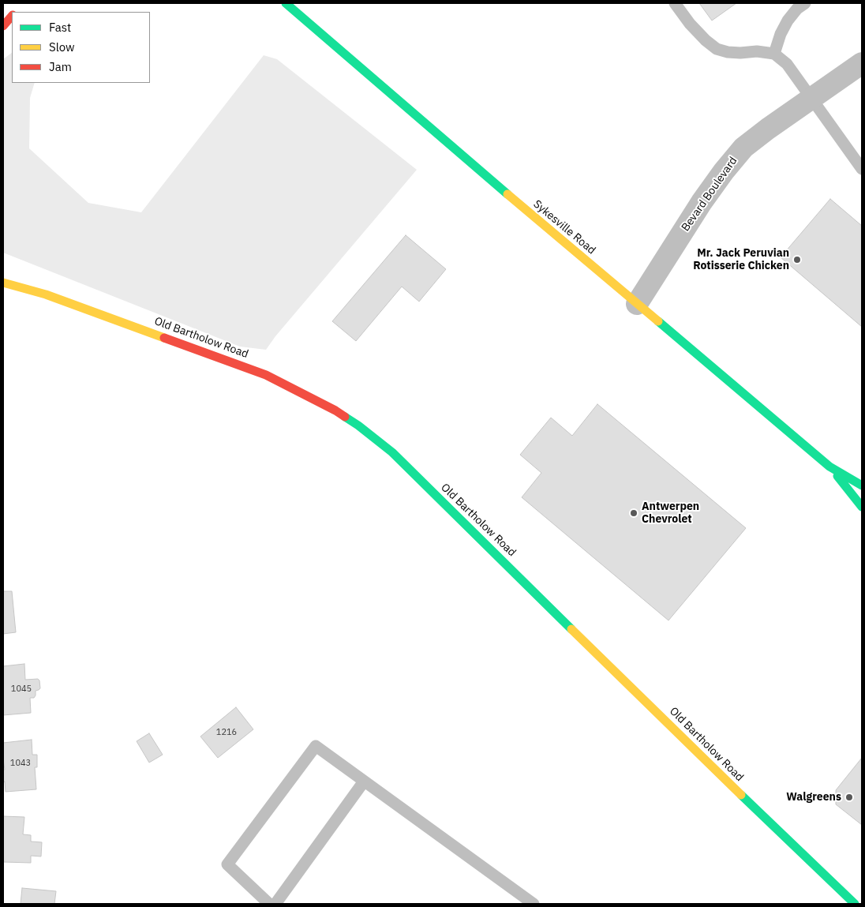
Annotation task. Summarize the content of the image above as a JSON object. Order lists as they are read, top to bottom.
{
  "streets": {
    "street": ["Bevard Boulevard", "Sykesville Road", "Old Bartholow Road"]
  },
  "crossings": [
    ["Bevard Boulevard", "Sykesville Road"]
  ],
  "places": ["Mr. Jack Peruvian Rotisserie Chicken", "Antwerpen Chevrolet", "Walgreens"],
  "house_numbers": ["1045", "1216", "1043"],
  "legend": ["Fast", "Slow", "Jam"]
}
